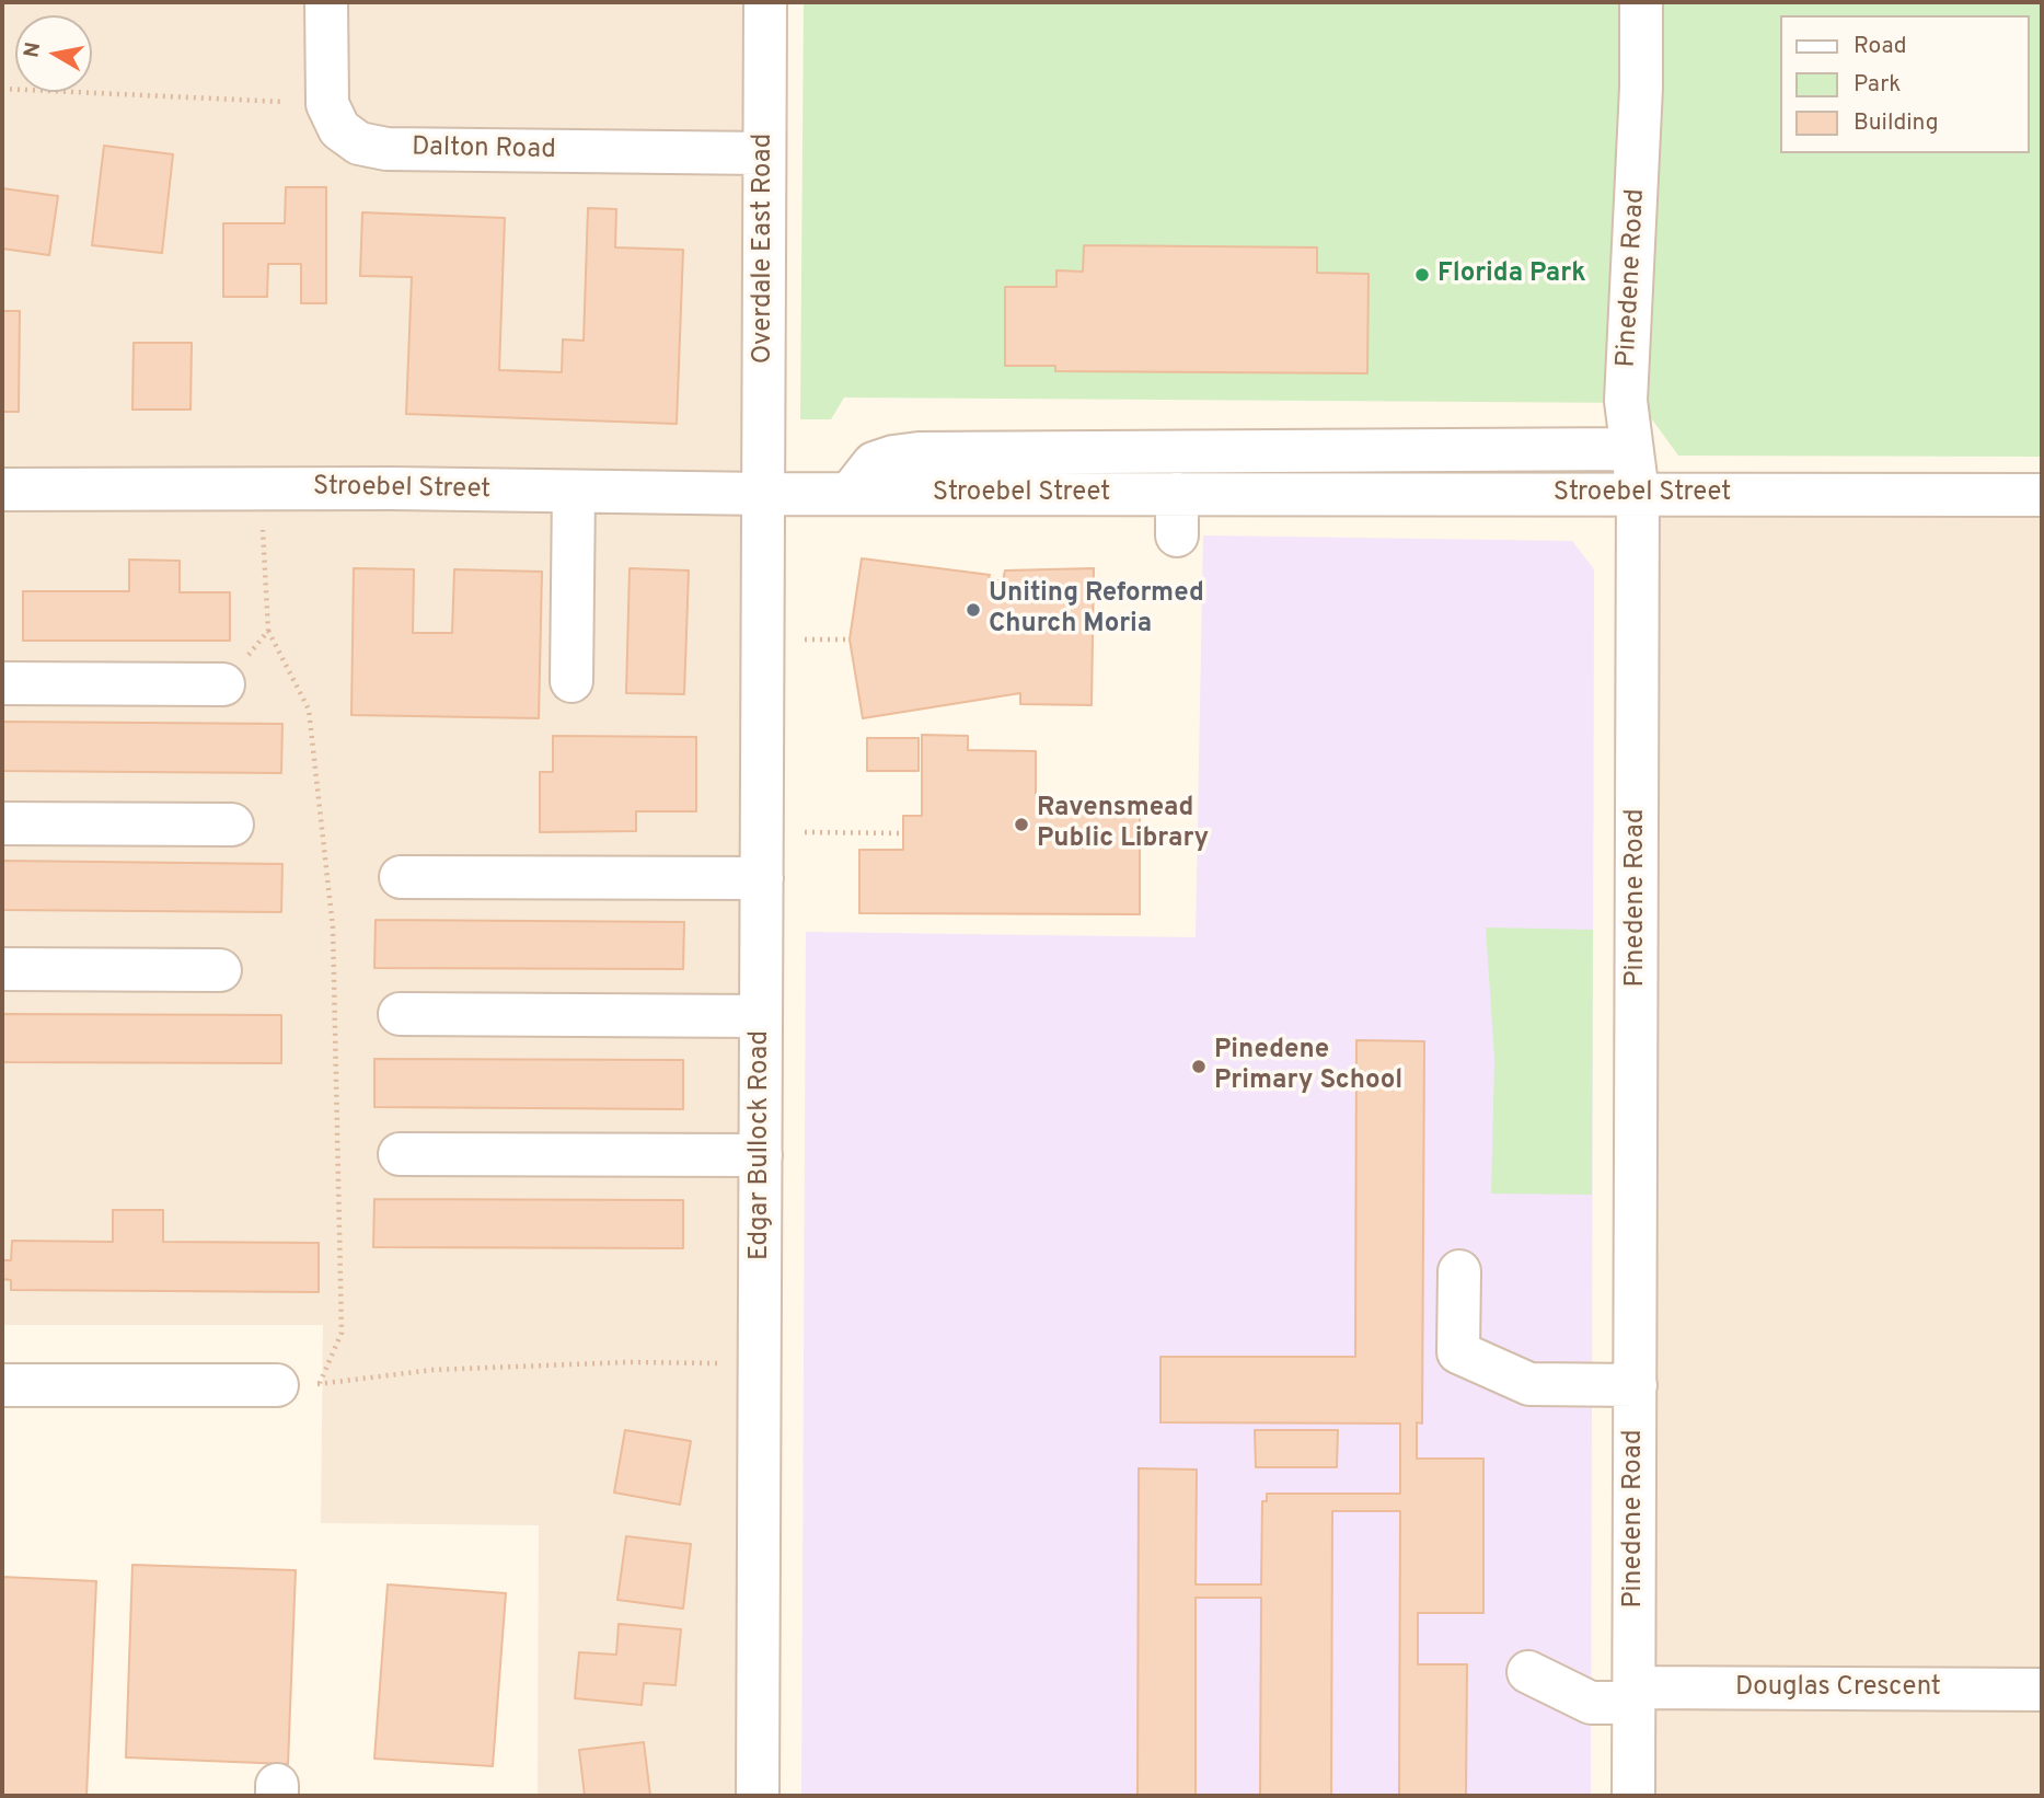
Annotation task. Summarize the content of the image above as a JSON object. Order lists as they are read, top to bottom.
{
  "streets": {
    "street": [
      "Dalton Road",
      "Overdale East Road",
      "Pinedene Road",
      "Stroebel Street",
      "Edgar Bullock Road",
      "Douglas Crescent"
    ]
  },
  "crossings": [
    ["Dalton Road", "Overdale East Road"],
    ["Overdale East Road", "Stroebel Street"],
    ["Overdale East Road", "Edgar Bullock Road"],
    ["Pinedene Road", "Stroebel Street"],
    ["Pinedene Road", "Douglas Crescent"],
    ["Stroebel Street", "Edgar Bullock Road"]
  ],
  "places": [
    "Florida Park",
    "Uniting Reformed Church Moria",
    "Ravensmead Public Library",
    "Pinedene Primary School"
  ],
  "legend": ["Road", "Park", "Building"],
  "north": "left"
}
